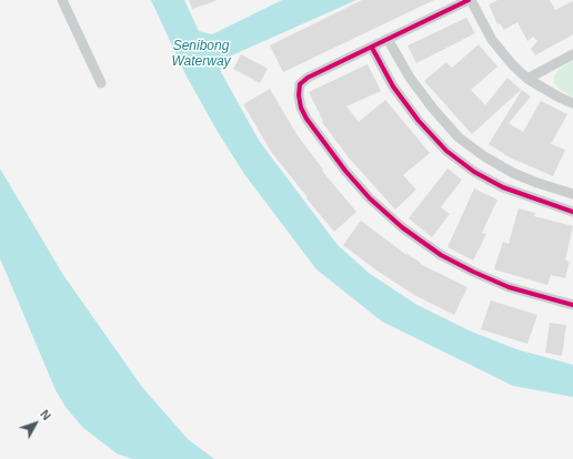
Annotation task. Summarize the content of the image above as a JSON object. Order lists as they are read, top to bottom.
{
  "water": ["Senibong Waterway"],
  "north": "top right"
}
